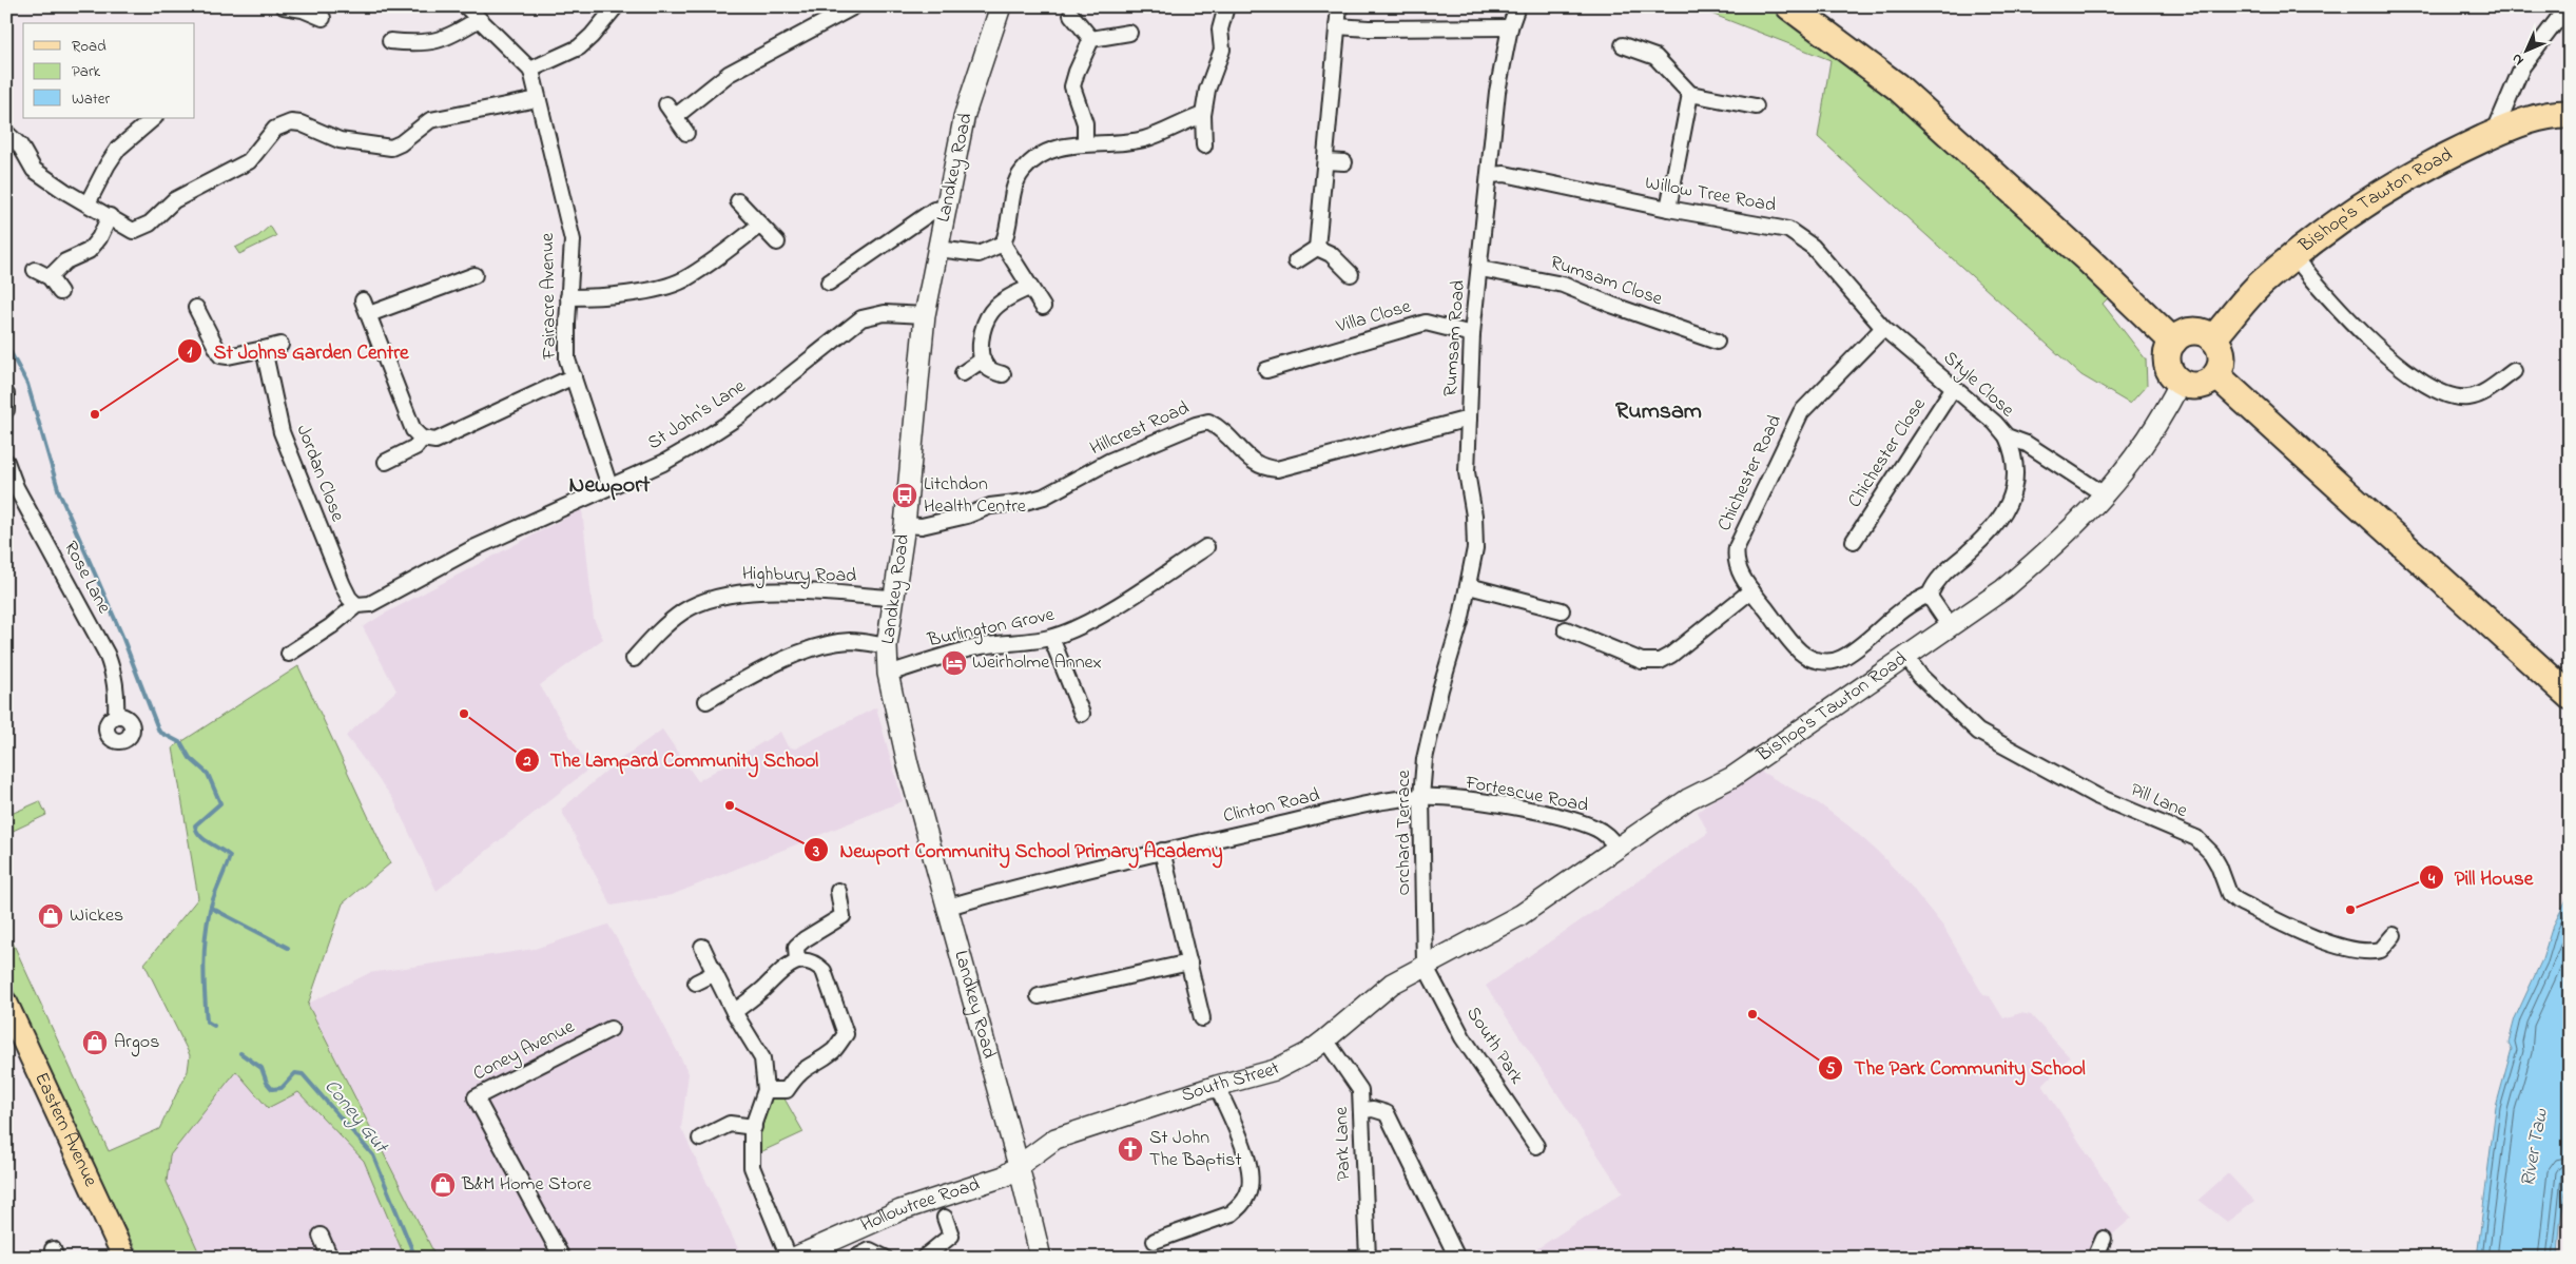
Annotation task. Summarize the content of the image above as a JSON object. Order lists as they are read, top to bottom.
{
  "streets": {
    "highway": ["Bishop's Tawton Road"],
    "main road": [
      "Landkey Road",
      "South Street",
      "Eastern Avenue",
      "Hollowtree Road"
    ],
    "street": [
      "Willow Tree Road",
      "Rumsam Close",
      "Fairacre Avenue",
      "Villa Close",
      "Rumsam Road",
      "Style Close",
      "St John's Lane",
      "Hillcrest Road",
      "Chichester Close",
      "Jordan Close",
      "Chichester Road",
      "Highbury Road",
      "Rose Lane",
      "Burlington Grove",
      "Fortescue Road",
      "Pill Lane",
      "Clinton Road",
      "Orchard Terrace",
      "South Park",
      "Coney Avenue",
      "Park Lane"
    ]
  },
  "crossings": [
    ["Landkey Road", "St John's Lane"],
    ["Landkey Road", "Hillcrest Road"],
    ["Landkey Road", "Highbury Road"],
    ["Landkey Road", "Burlington Grove"],
    ["Landkey Road", "Clinton Road"],
    ["Landkey Road", "South Street"],
    ["Landkey Road", "Hollowtree Road"],
    ["Willow Tree Road", "Rumsam Road"],
    ["Willow Tree Road", "Style Close"],
    ["Willow Tree Road", "Chichester Road"],
    ["Bishop's Tawton Road", "Style Close"],
    ["Bishop's Tawton Road", "Fortescue Road"],
    ["Bishop's Tawton Road", "Pill Lane"],
    ["Bishop's Tawton Road", "Orchard Terrace"],
    ["Bishop's Tawton Road", "South Park"],
    ["Bishop's Tawton Road", "South Street"],
    ["Rumsam Close", "Rumsam Road"],
    ["Fairacre Avenue", "St John's Lane"],
    ["Villa Close", "Rumsam Road"],
    ["Rumsam Road", "Hillcrest Road"],
    ["Rumsam Road", "Orchard Terrace"],
    ["Style Close", "Chichester Close"],
    ["Style Close", "Chichester Road"],
    ["St John's Lane", "Jordan Close"],
    ["Fortescue Road", "Clinton Road"],
    ["Fortescue Road", "Orchard Terrace"],
    ["Clinton Road", "Orchard Terrace"],
    ["Orchard Terrace", "South Park"],
    ["Orchard Terrace", "South Street"],
    ["South Park", "South Street"],
    ["South Street", "Park Lane"],
    ["South Street", "Hollowtree Road"]
  ],
  "districts": ["Rumsam", "Newport"],
  "water": ["Coney Gut", "River Taw"],
  "places": {
    "other": [
      "St Johns Garden Centre",
      "The Lampard Community School",
      "Newport Community School Primary Academy",
      "Pill House",
      "The Park Community School"
    ],
    "bus stop": ["Litchdon Health Centre"],
    "hotel": ["Weirholme Annex"],
    "shop": ["Wickes", "Argos", "B&M Home Store"],
    "church": ["St John The Baptist"]
  },
  "legend": ["Road", "Park", "Water"],
  "north": "bottom left"
}
